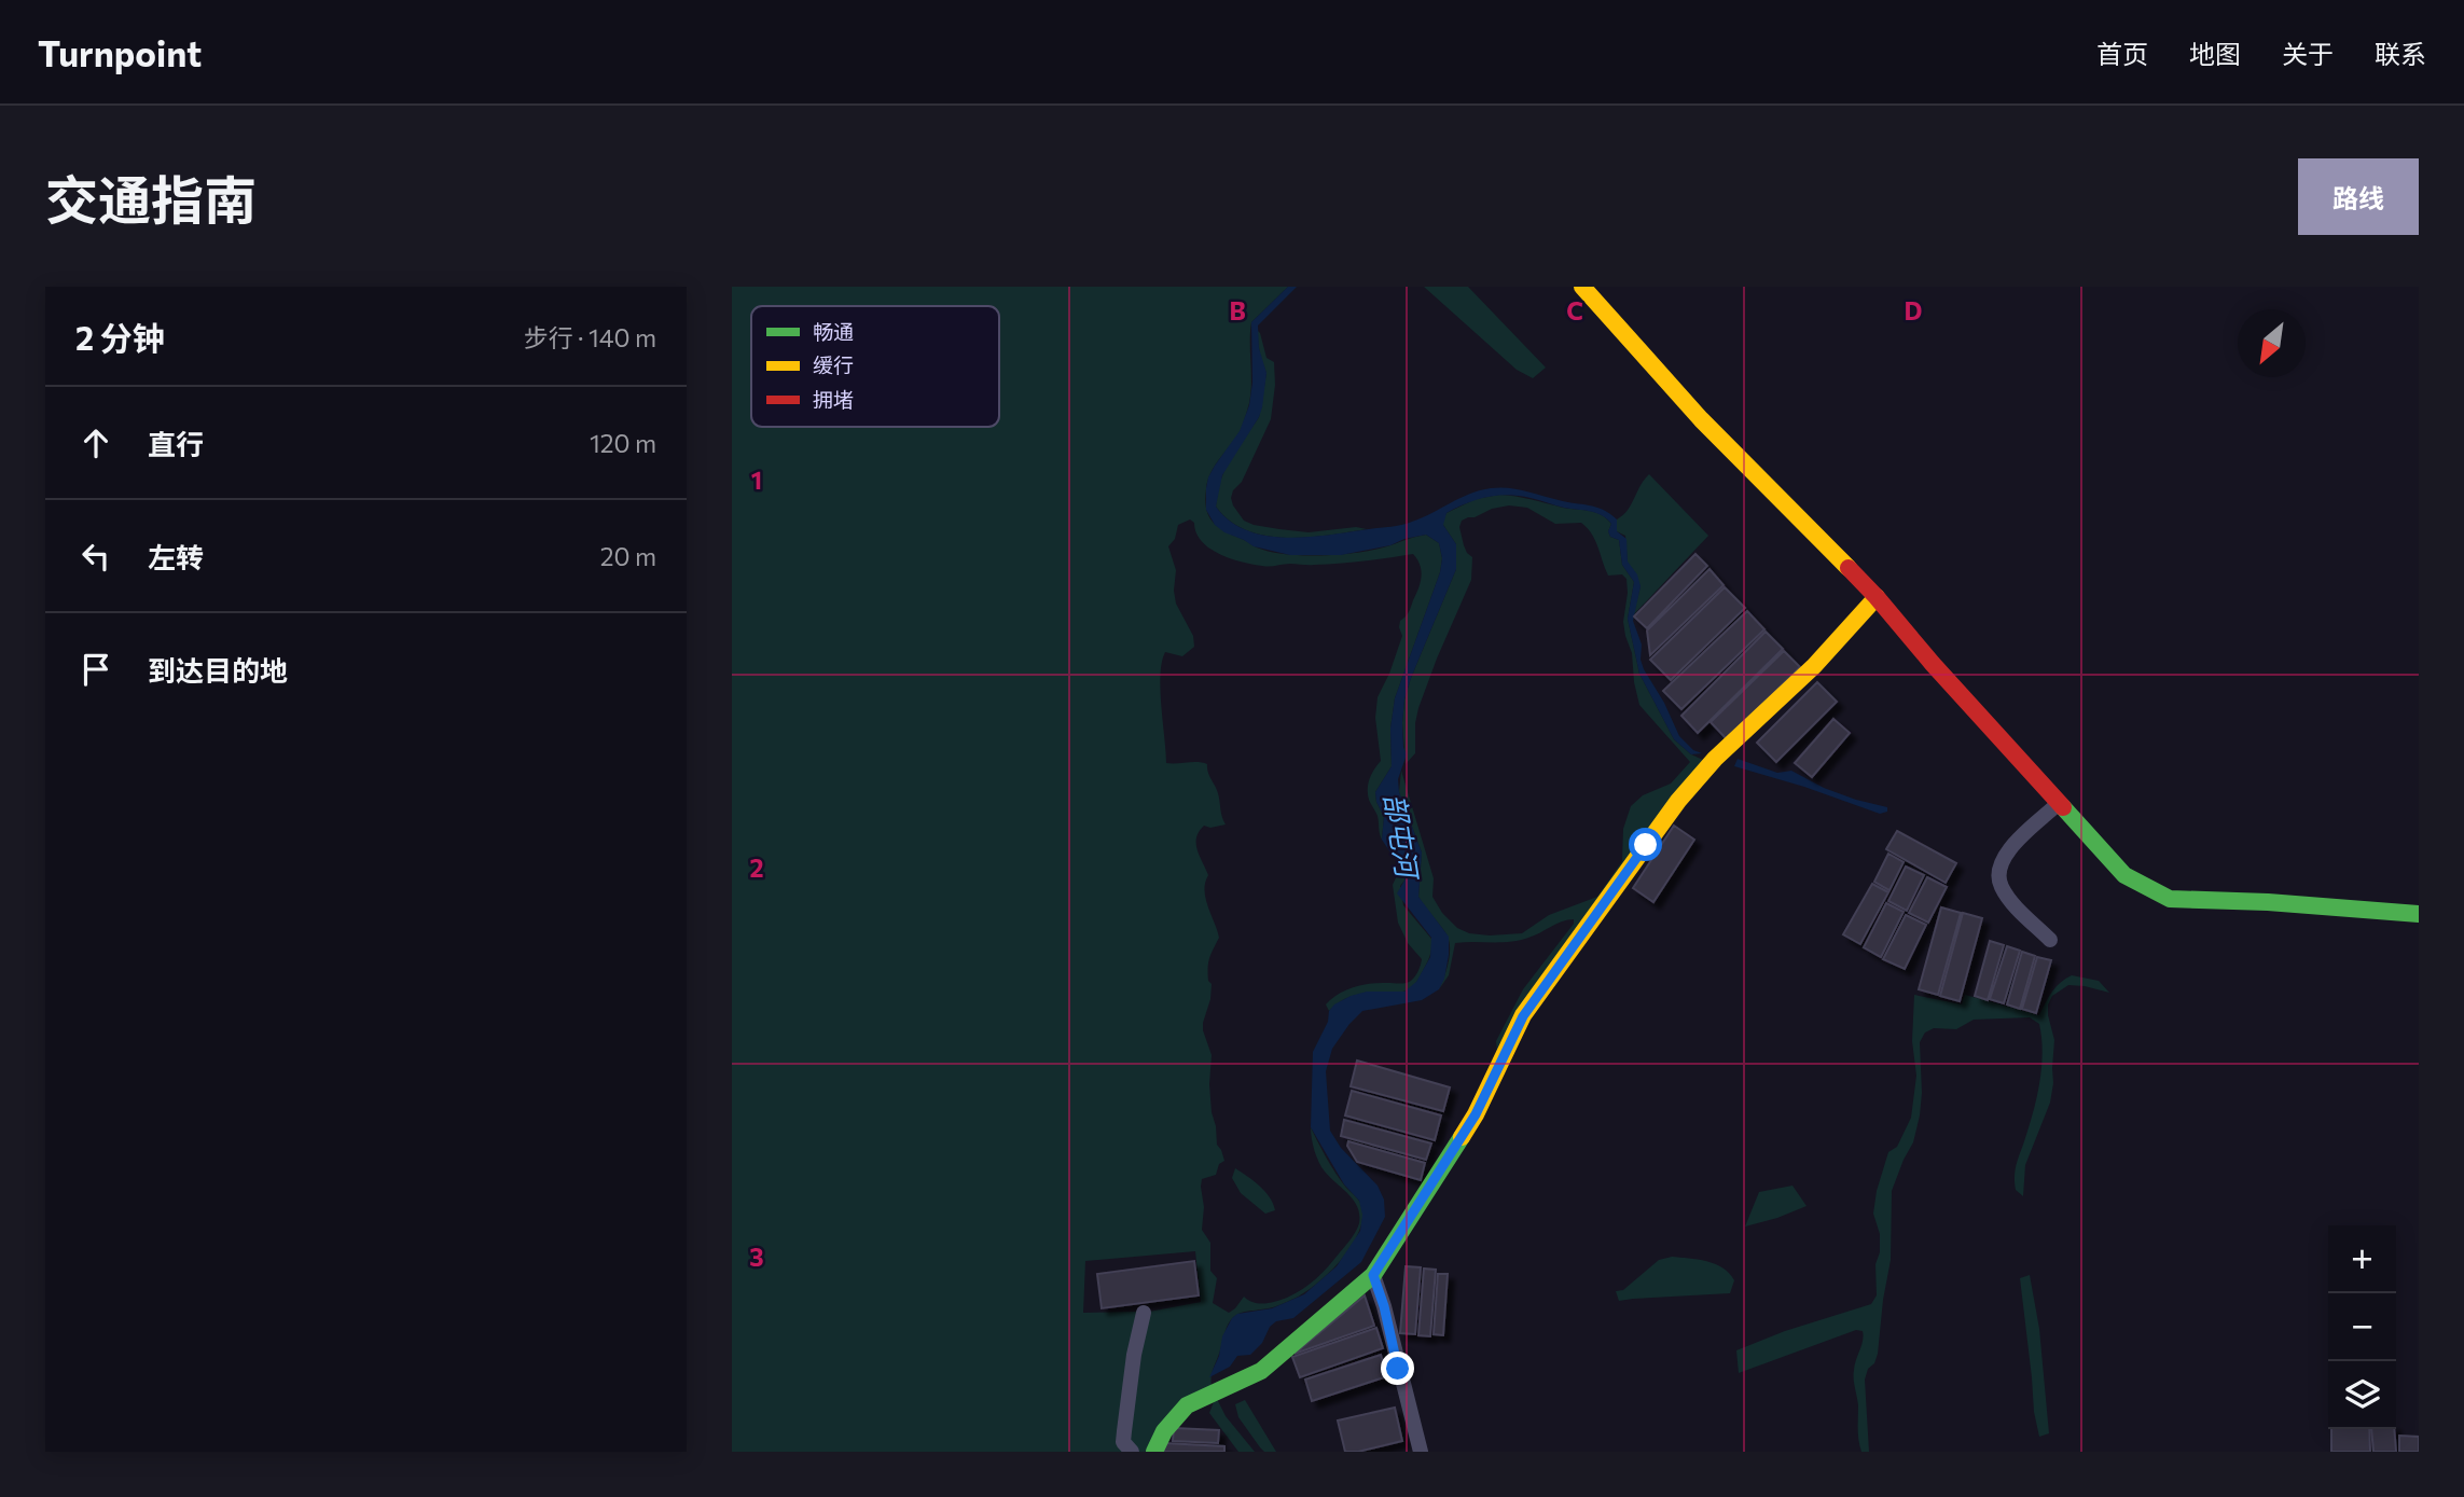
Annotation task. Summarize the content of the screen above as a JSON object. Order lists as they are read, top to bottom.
{
  "water": ["部屯河"],
  "legend": ["畅通", "缓行", "拥堵"],
  "north": "bottom left",
  "page": {
    "header": "Turnpoint",
    "nav": [
      "首页",
      "地图",
      "关于",
      "联系"
    ],
    "title": "交通指南",
    "buttons": "路线",
    "heading": ["2 分钟", "步行 · 140 m"],
    "list": [
      ["直行", "120 m"],
      ["左转", "20 m"],
      "到达目的地"
    ],
    "map_buttons": ["+", "−"]
  },
  "grid": {
    "columns": ["B", "C", "D"],
    "rows": ["1", "2", "3"]
  }
}
